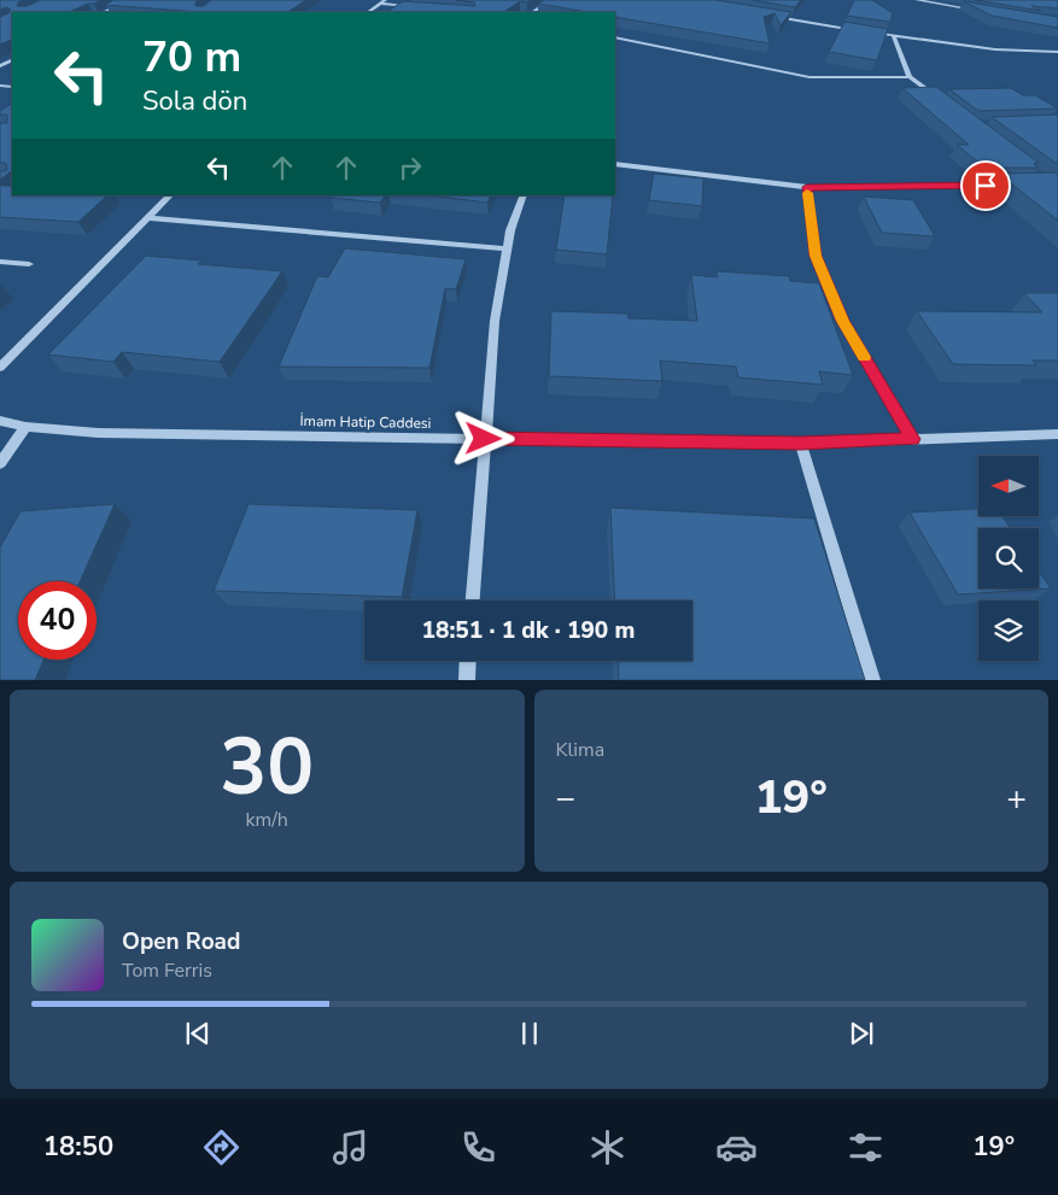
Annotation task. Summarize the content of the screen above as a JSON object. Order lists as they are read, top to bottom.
{
  "streets": {
    "street": ["İmam Hatip Caddesi"]
  },
  "north": "left",
  "page": {
    "turn": ["70 m", "Sola dön"],
    "limit": "40",
    "trip": "18:51 · 1 dk · 190 m",
    "tile": [
      ["30", "km/h"],
      "Klima"
    ],
    "heat": ["−", "19°", "+"],
    "song": ["Open Road", "Tom Ferris"],
    "tabs": ["18:50", "19°"]
  }
}
